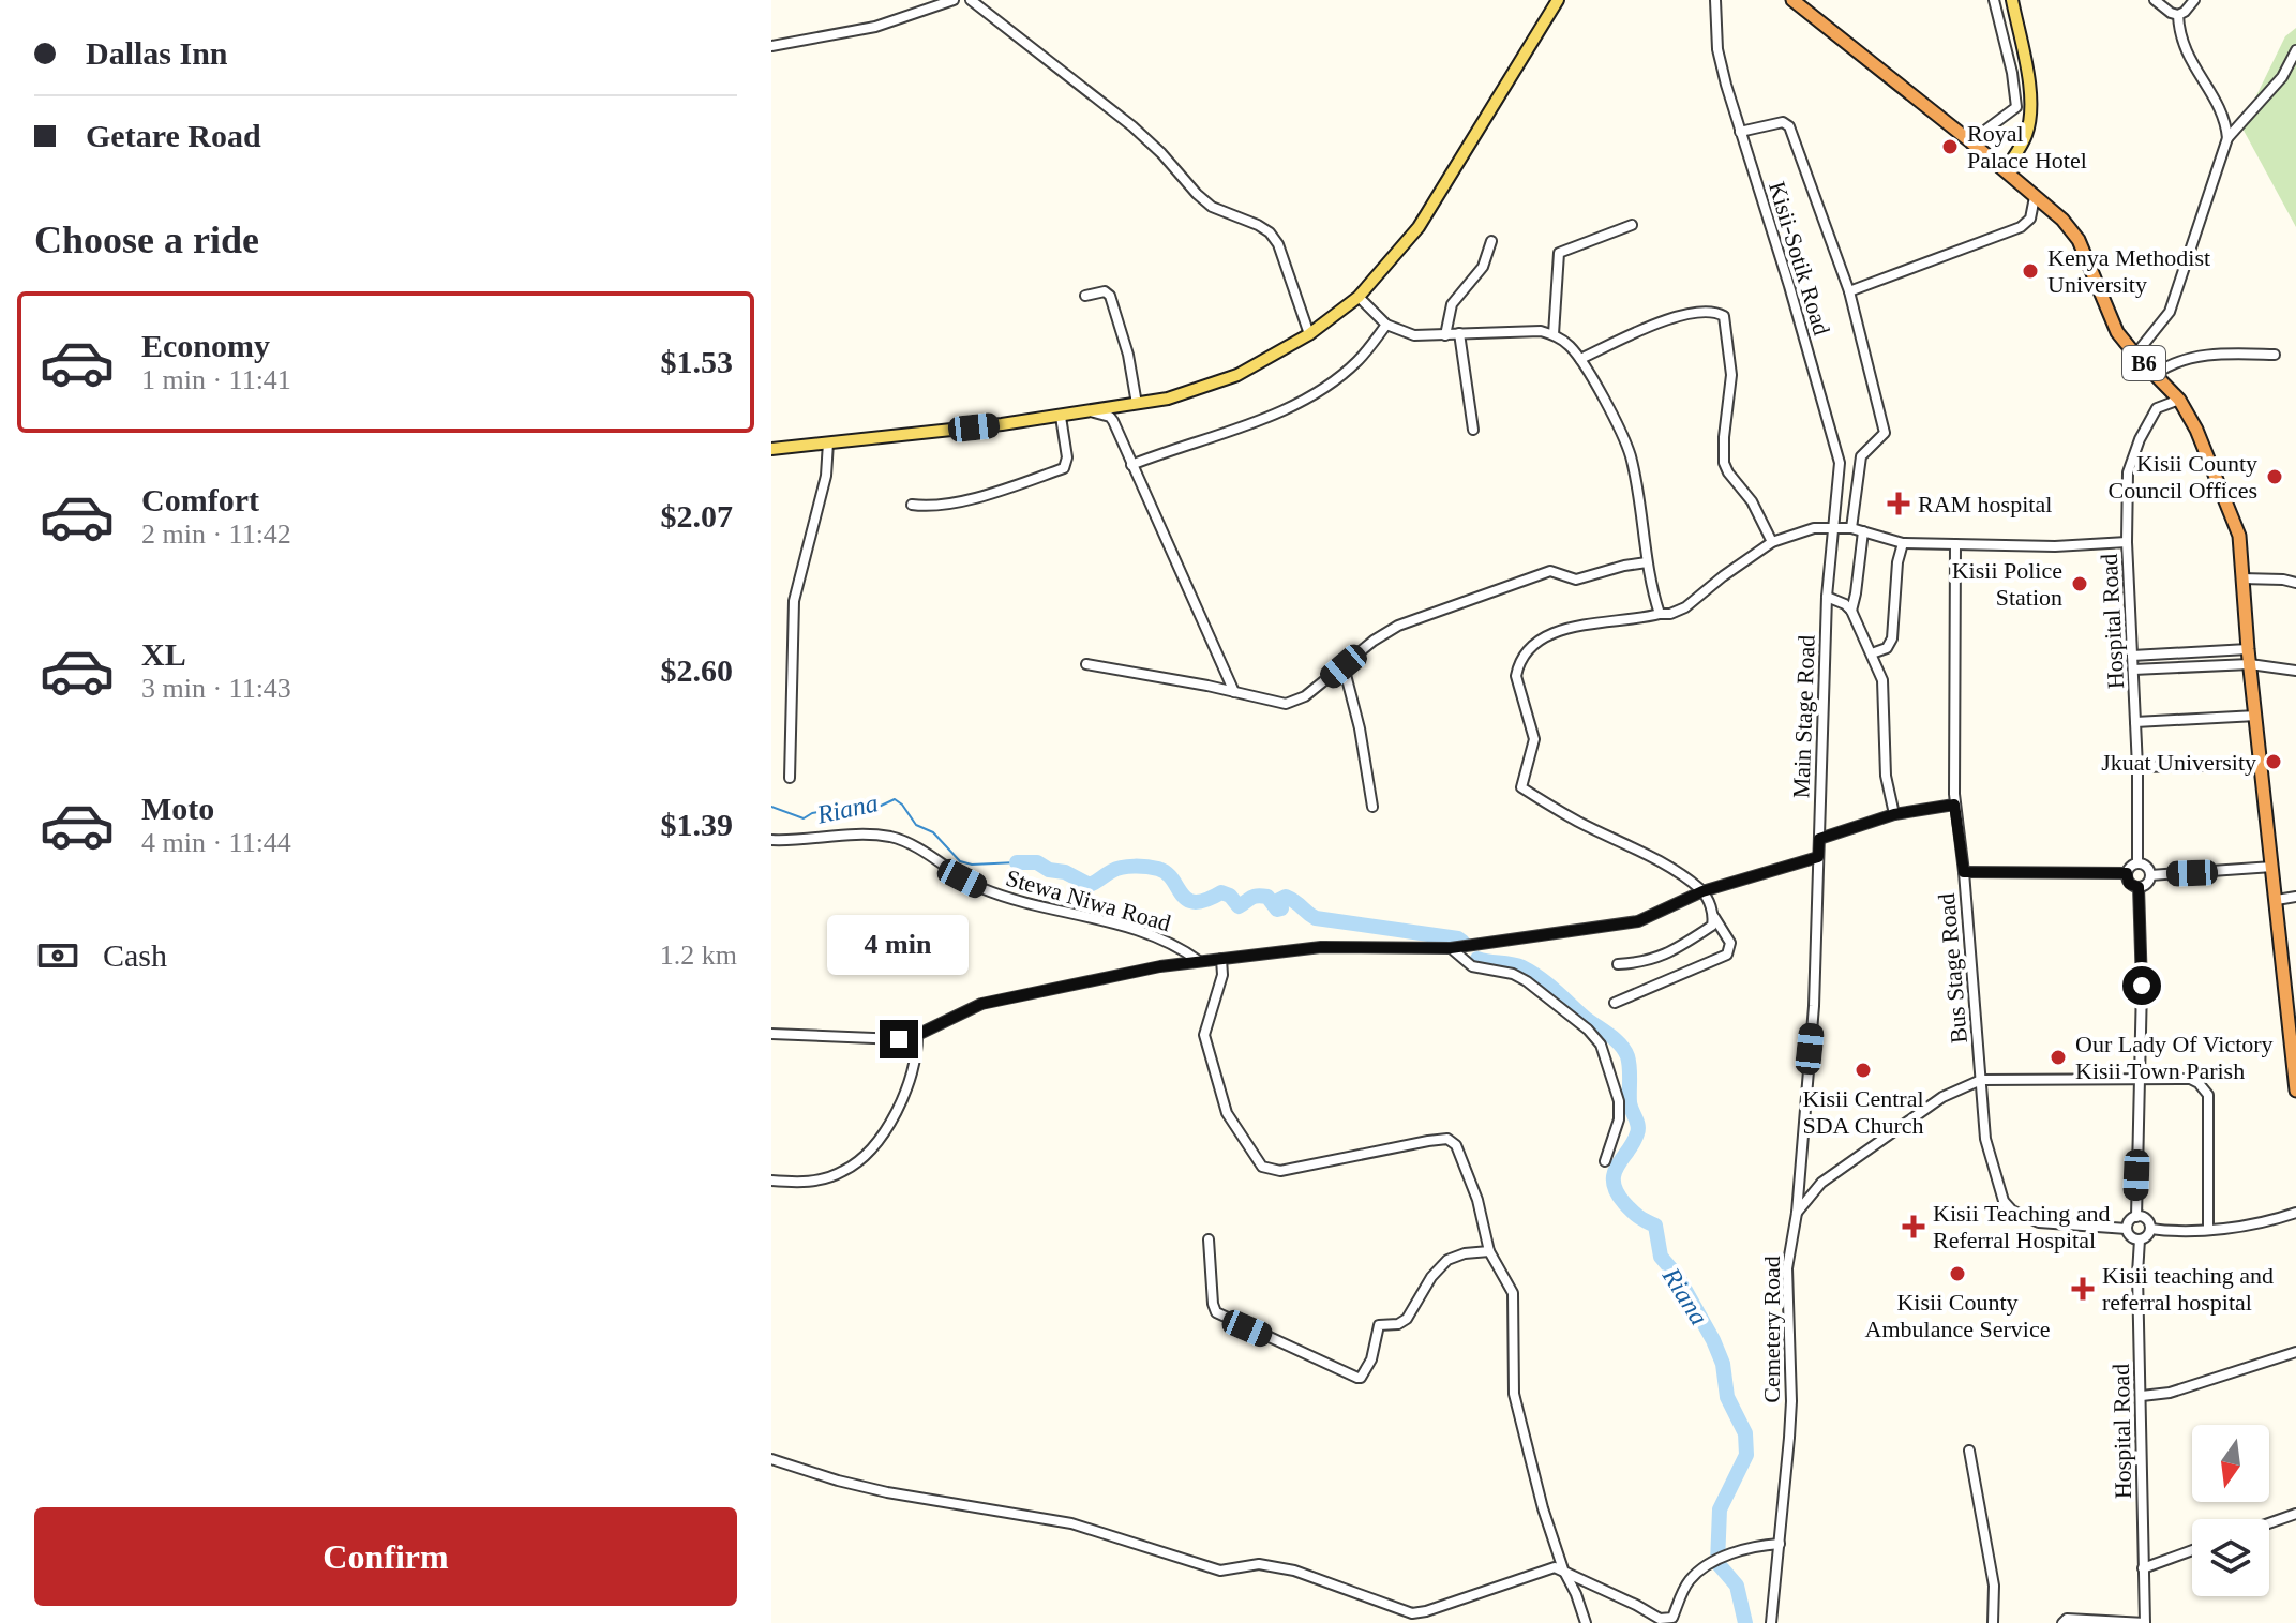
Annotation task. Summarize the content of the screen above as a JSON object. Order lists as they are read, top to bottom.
{
  "streets": {
    "highway": ["B6"],
    "street": [
      "Kisii-Sotik Road",
      "Hospital Road",
      "Main Stage Road",
      "Stewa Niwa Road",
      "Bus Stage Road",
      "Cemetery Road"
    ]
  },
  "crossings": [
    ["Kisii-Sotik Road", "Main Stage Road"],
    ["B6", "Hospital Road"],
    ["Hospital Road", "Bus Stage Road"],
    ["Main Stage Road", "Cemetery Road"]
  ],
  "water": ["Riana"],
  "places": {
    "other": [
      "Royal Palace Hotel",
      "Kenya Methodist University",
      "Kisii County Council Offices",
      "Kisii Police Station",
      "Jkuat University",
      "Our Lady Of Victory Kisii Town Parish",
      "Kisii Central SDA Church",
      "Kisii County Ambulance Service"
    ],
    "health": ["RAM hospital", "Kisii Teaching and Referral Hospital", "Kisii teaching and referral hospital"]
  },
  "north": "bottom",
  "page": {
    "banner": ["Dallas Inn", "Getare Road"],
    "heading": "Choose a ride",
    "list": [
      {
        "name": "Economy",
        "note": "1 min · 11:41",
        "value": "$1.53"
      },
      {
        "name": "Comfort",
        "note": "2 min · 11:42",
        "value": "$2.07"
      },
      {
        "name": "XL",
        "note": "3 min · 11:43",
        "value": "$2.60"
      },
      {
        "name": "Moto",
        "note": "4 min · 11:44",
        "value": "$1.39"
      }
    ],
    "pay": ["Cash", "1.2 km"],
    "bubble": "4 min",
    "buttons": "Confirm"
  }
}
